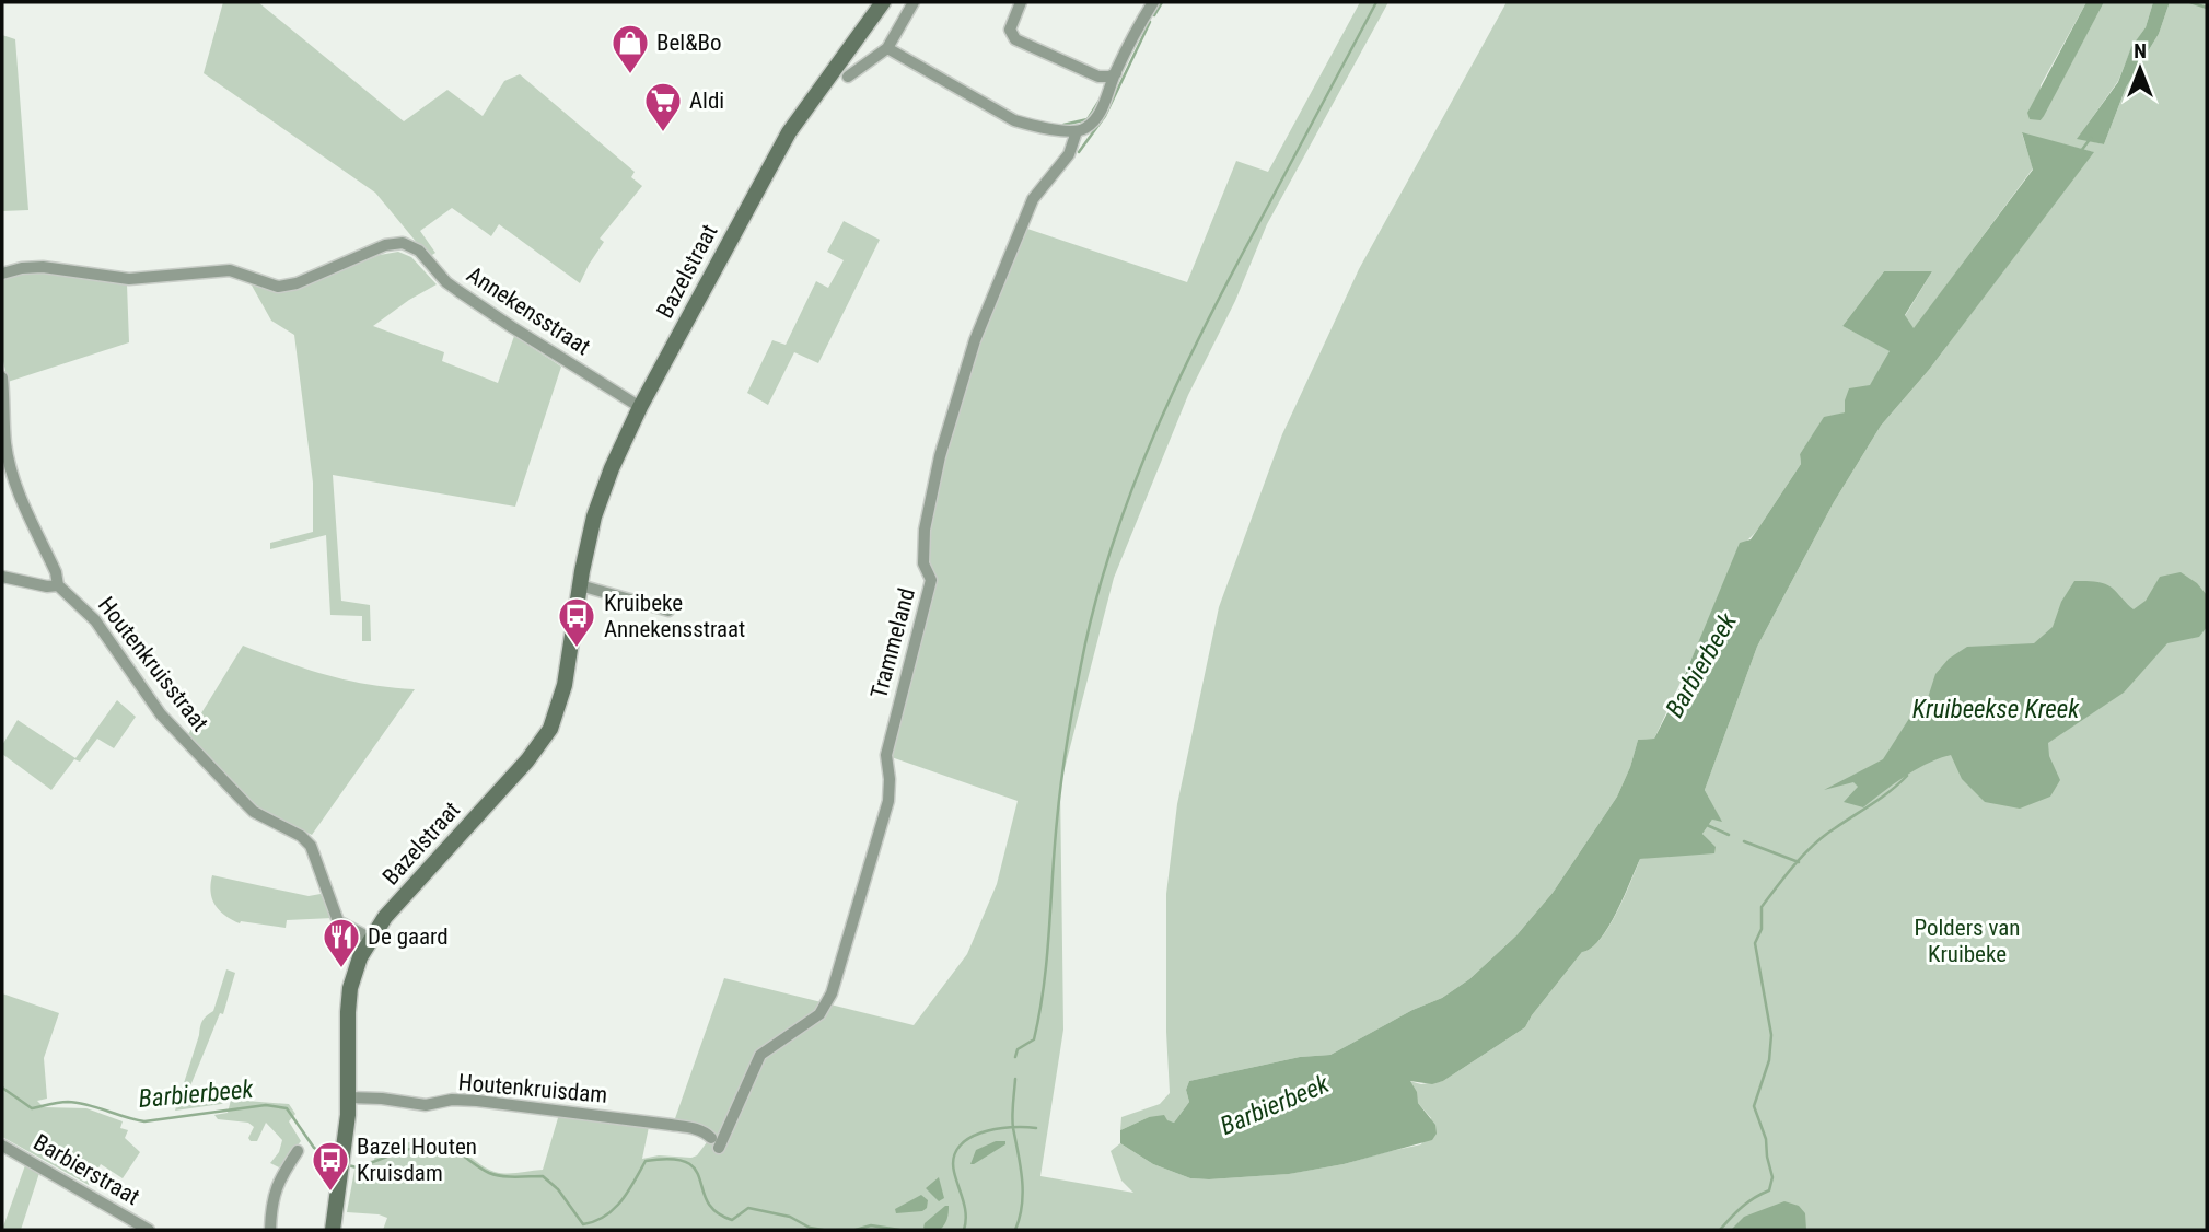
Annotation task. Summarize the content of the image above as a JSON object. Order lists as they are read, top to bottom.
{
  "streets": {
    "main road": ["Bazelstraat"],
    "street": [
      "Annekensstraat",
      "Trammeland",
      "Houtenkruisstraat",
      "Houtenkruisdam",
      "Barbierstraat"
    ]
  },
  "crossings": [
    ["Bazelstraat", "Annekensstraat"],
    ["Bazelstraat", "Houtenkruisstraat"],
    ["Bazelstraat", "Houtenkruisdam"],
    ["Trammeland", "Houtenkruisdam"]
  ],
  "water": ["Barbierbeek", "Kruibeekse Kreek"],
  "parks": ["Polders van Kruibeke"],
  "places": {
    "shop": ["Bel&Bo"],
    "supermarket": ["Aldi"],
    "bus stop": ["Kruibeke Annekensstraat", "Bazel Houten Kruisdam"],
    "restaurant": ["De gaard"]
  },
  "north": "top"
}
